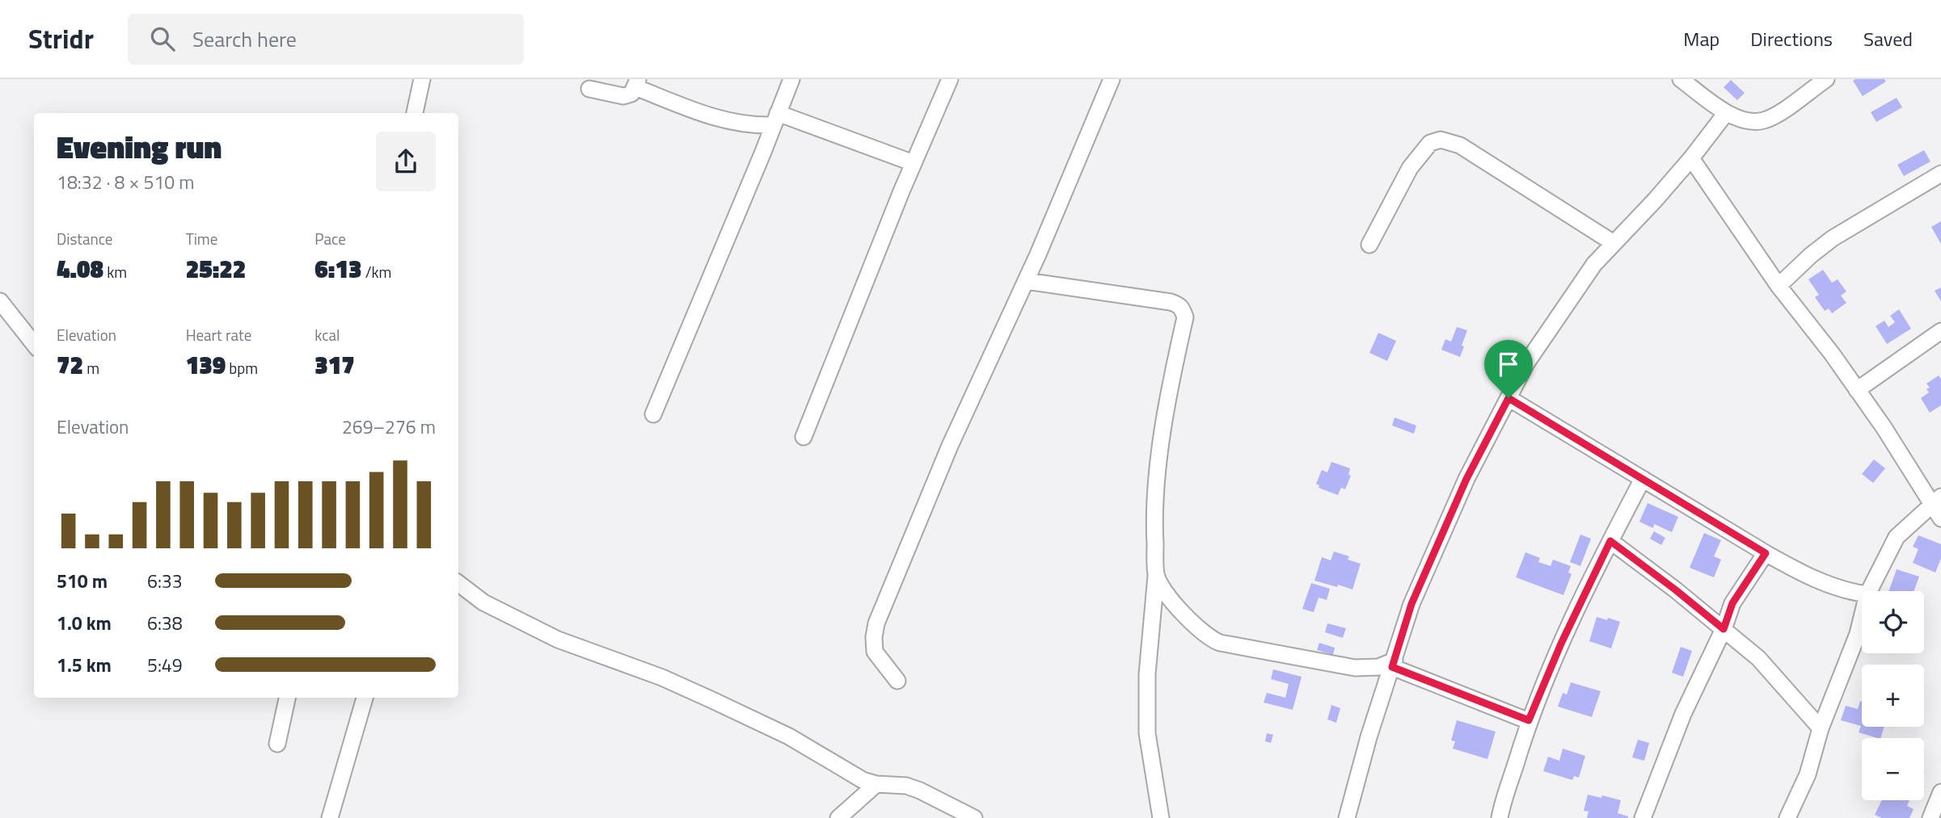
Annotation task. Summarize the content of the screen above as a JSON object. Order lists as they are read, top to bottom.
{
  "page": {
    "header": "Stridr",
    "search": "Search here",
    "nav": ["Map", "Directions", "Saved"],
    "heading": ["Evening run", "18:32 · 8 × 510 m"],
    "stats": [
      ["Distance", "4.08 km"],
      ["Time", "25:22"],
      ["Pace", "6:13 /km"],
      ["Elevation", "72 m"],
      ["Heart rate", "139 bpm"],
      ["kcal", "317"]
    ],
    "chart": ["Elevation", "269–276 m"],
    "list": [
      {
        "name": "510 m",
        "note": "6:33"
      },
      {
        "name": "1.0 km",
        "note": "6:38"
      },
      {
        "name": "1.5 km",
        "note": "5:49"
      }
    ],
    "map_buttons": ["+", "−"]
  }
}
